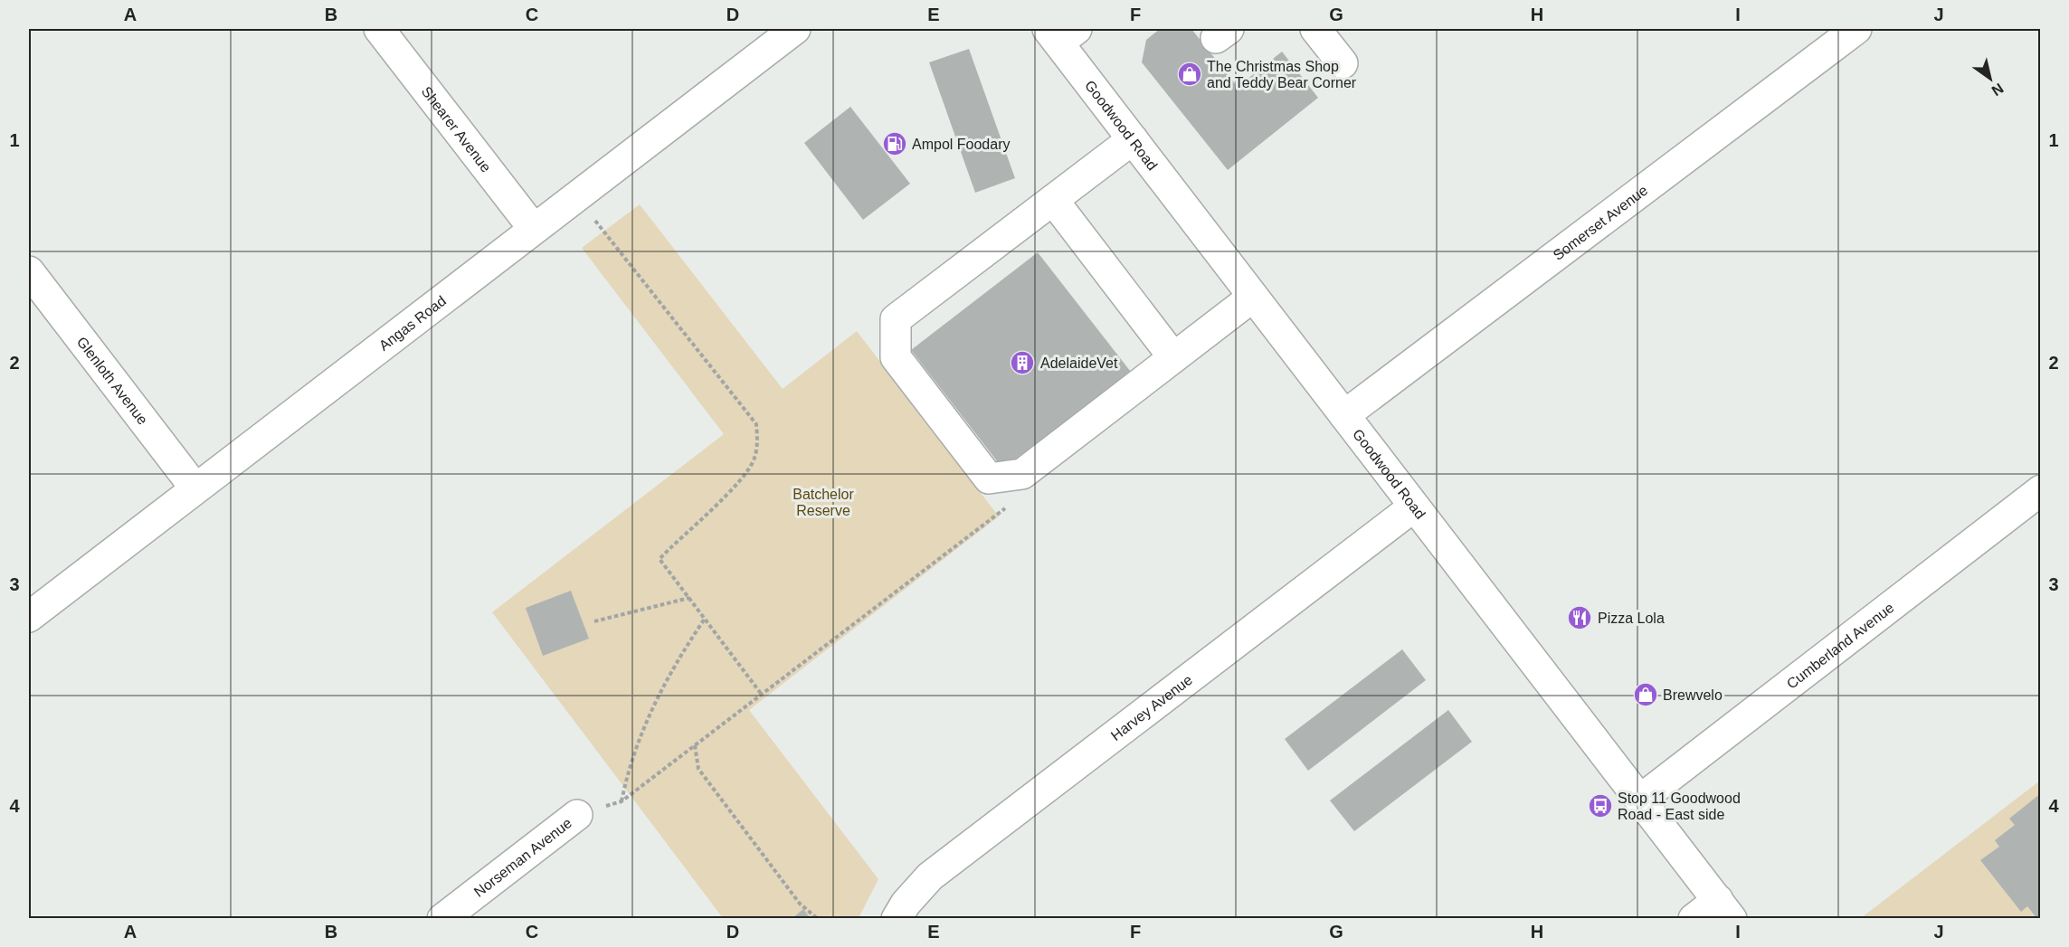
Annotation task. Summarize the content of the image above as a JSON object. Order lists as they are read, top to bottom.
{
  "streets": {
    "street": [
      "Goodwood Road",
      "Shearer Avenue",
      "Somerset Avenue",
      "Angas Road",
      "Glenloth Avenue",
      "Cumberland Avenue",
      "Harvey Avenue",
      "Norseman Avenue"
    ]
  },
  "crossings": [
    ["Goodwood Road", "Somerset Avenue"],
    ["Goodwood Road", "Cumberland Avenue"],
    ["Goodwood Road", "Harvey Avenue"],
    ["Shearer Avenue", "Angas Road"],
    ["Angas Road", "Glenloth Avenue"]
  ],
  "parks": ["Batchelor Reserve"],
  "places": {
    "shop": ["The Christmas Shop and Teddy Bear Corner", "Brewvelo"],
    "fuel station": ["Ampol Foodary"],
    "building": ["AdelaideVet"],
    "restaurant": ["Pizza Lola"],
    "bus stop": ["Stop 11 Goodwood Road - East side"]
  },
  "north": "bottom right",
  "grid": {
    "columns": [
      "A",
      "B",
      "C",
      "D",
      "E",
      "F",
      "G",
      "H",
      "I",
      "J"
    ],
    "rows": [
      "1",
      "2",
      "3",
      "4"
    ]
  }
}
